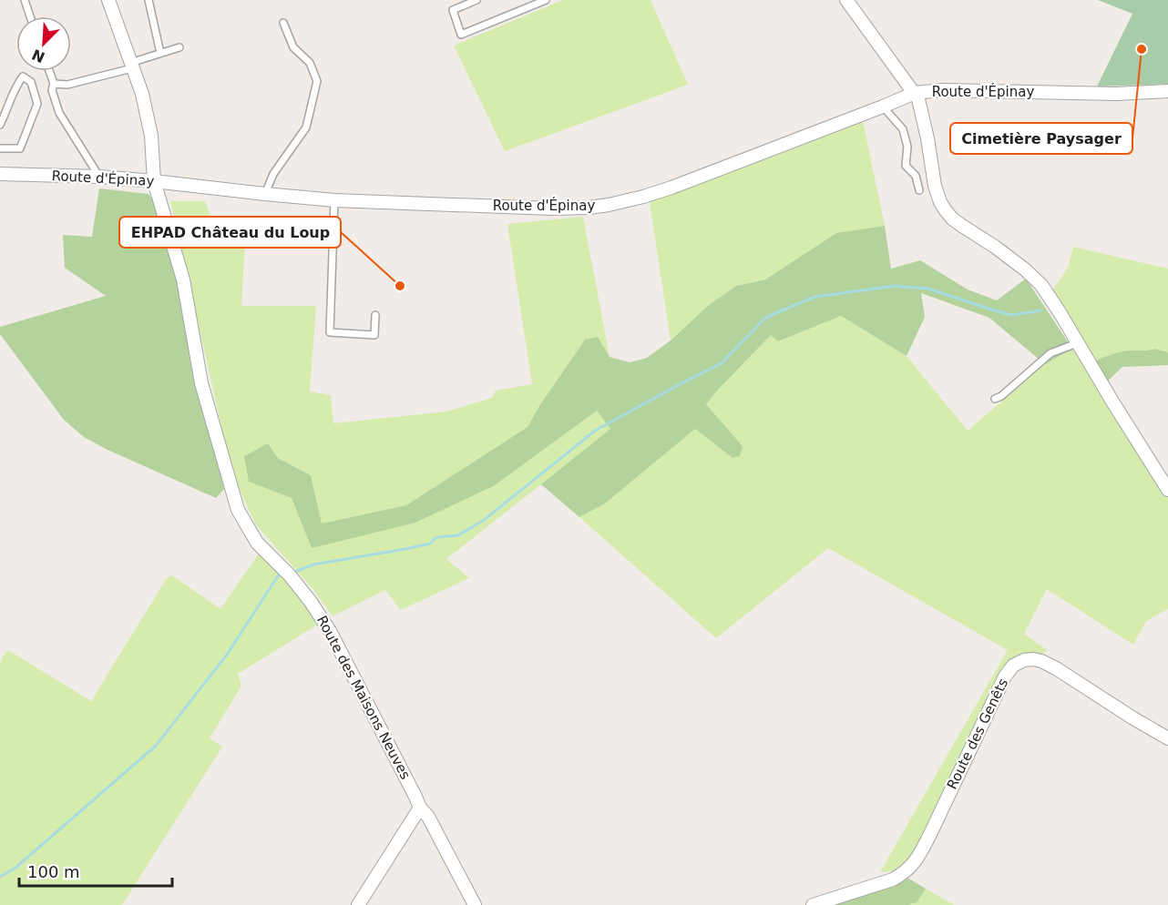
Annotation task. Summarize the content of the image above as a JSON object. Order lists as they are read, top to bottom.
{
  "streets": {
    "street": ["Route d'Épinay", "Route des Maisons Neuves", "Route des Genêts"]
  },
  "crossings": [
    ["Route d'Épinay", "Route des Maisons Neuves"]
  ],
  "places": ["Cimetière Paysager", "EHPAD Château du Loup"],
  "scale_bar": "100 m",
  "north": "bottom left"
}
